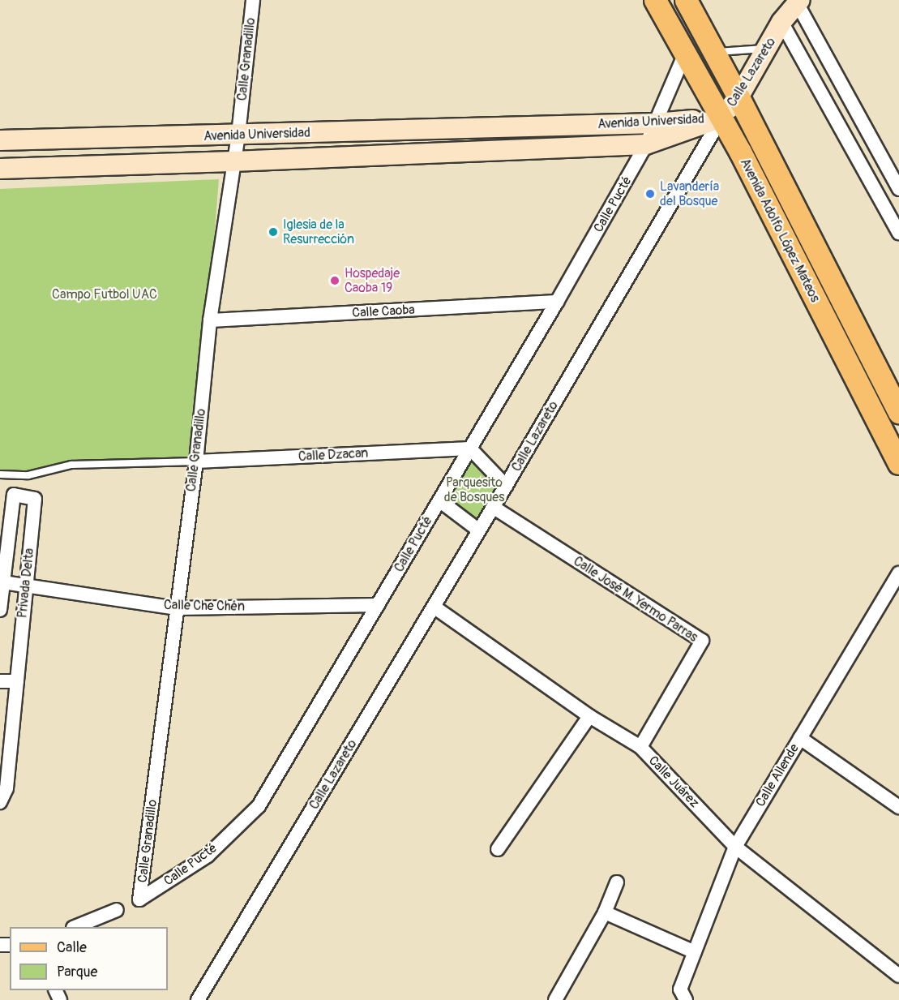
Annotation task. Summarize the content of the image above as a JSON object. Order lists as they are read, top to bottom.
{
  "streets": {
    "main road": ["Avenida Adolfo López Mateos"],
    "street": [
      "Calle Granadillo",
      "Calle Lazareto",
      "Avenida Universidad",
      "Calle Pucté",
      "Calle Caoba",
      "Calle Dzacan",
      "Privada Delta",
      "Calle José M. Yermo Parras",
      "Calle Che Chén",
      "Calle Allende",
      "Calle Juárez"
    ]
  },
  "crossings": [
    ["Calle Granadillo", "Avenida Universidad"],
    ["Calle Granadillo", "Calle Pucté"],
    ["Calle Granadillo", "Calle Caoba"],
    ["Calle Granadillo", "Calle Dzacan"],
    ["Calle Granadillo", "Calle Che Chén"],
    ["Calle Lazareto", "Avenida Universidad"],
    ["Calle Lazareto", "Avenida Adolfo López Mateos"],
    ["Calle Lazareto", "Calle José M. Yermo Parras"],
    ["Calle Lazareto", "Calle Juárez"],
    ["Avenida Universidad", "Calle Pucté"],
    ["Avenida Universidad", "Avenida Adolfo López Mateos"],
    ["Calle Pucté", "Avenida Adolfo López Mateos"],
    ["Calle Pucté", "Calle Caoba"],
    ["Calle Pucté", "Calle Dzacan"],
    ["Calle Pucté", "Calle Che Chén"],
    ["Privada Delta", "Calle Che Chén"],
    ["Calle José M. Yermo Parras", "Calle Juárez"],
    ["Calle Allende", "Calle Juárez"]
  ],
  "parks": ["Campo Futbol UAC", "Parquesito de Bosques"],
  "places": ["Lavandería del Bosque", "Iglesia de la Resurrección", "Hospedaje Caoba 19"],
  "legend": ["Calle", "Parque"]
}
